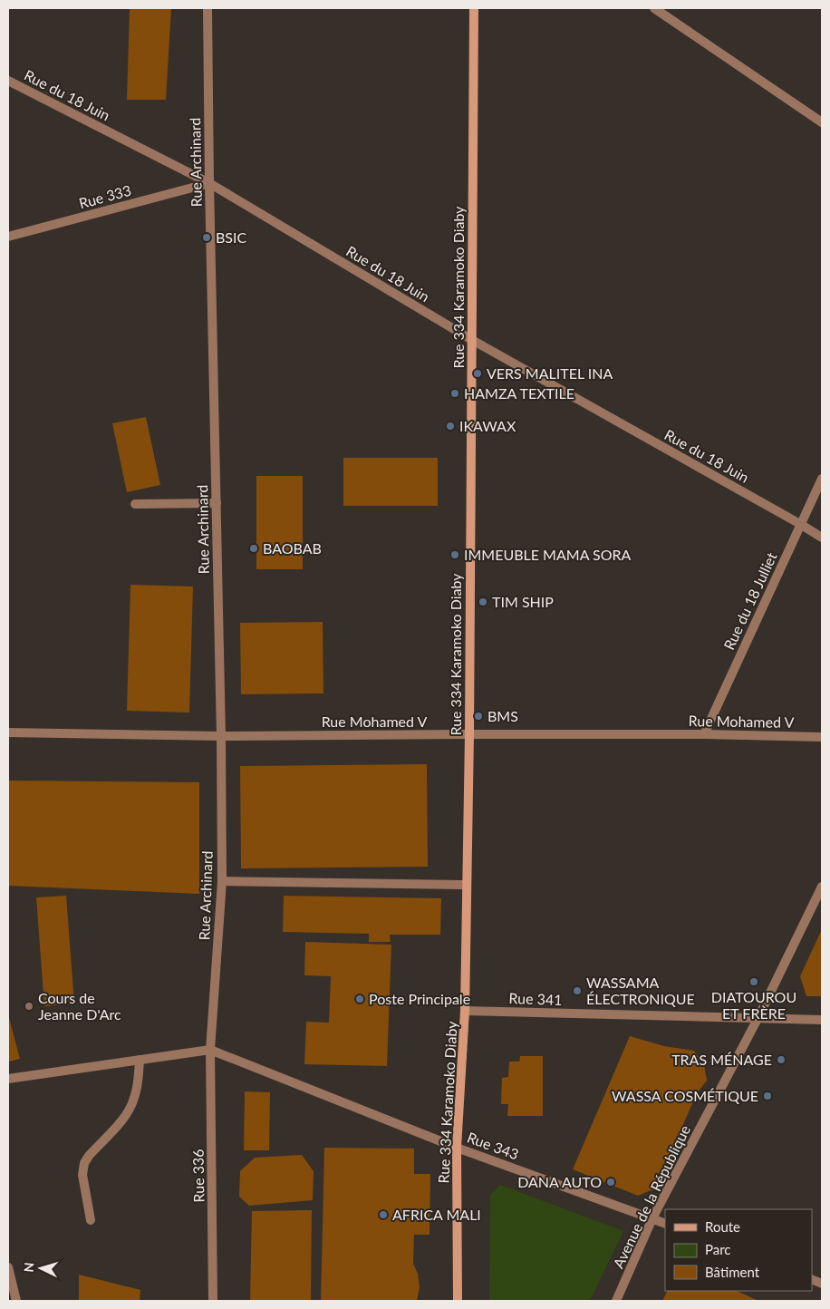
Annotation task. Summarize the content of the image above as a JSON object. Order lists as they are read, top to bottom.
{
  "streets": {
    "main road": ["Rue 334 Karamoko Diaby"],
    "street": [
      "Rue du 18 Juin",
      "Rue Archinard",
      "Rue 333",
      "Rue du 18 Julliet",
      "Rue Mohamed V",
      "Rue 341",
      "Rue 343",
      "Rue 336",
      "Avenue de la République"
    ]
  },
  "crossings": [
    ["Rue du 18 Juin", "Rue Archinard"],
    ["Rue du 18 Juin", "Rue 333"],
    ["Rue du 18 Juin", "Rue 334 Karamoko Diaby"],
    ["Rue du 18 Juin", "Rue du 18 Julliet"],
    ["Rue Archinard", "Rue 333"],
    ["Rue Archinard", "Rue Mohamed V"],
    ["Rue Archinard", "Rue 343"],
    ["Rue Archinard", "Rue 336"],
    ["Rue 334 Karamoko Diaby", "Rue Mohamed V"],
    ["Rue 334 Karamoko Diaby", "Rue 341"],
    ["Rue 334 Karamoko Diaby", "Rue 343"],
    ["Rue du 18 Julliet", "Rue Mohamed V"],
    ["Rue 341", "Avenue de la République"],
    ["Rue 343", "Rue 336"],
    ["Rue 343", "Avenue de la République"]
  ],
  "places": [
    "BSIC",
    "VERS MALITEL INA",
    "HAMZA TEXTILE",
    "IKAWAX",
    "BAOBAB",
    "IMMEUBLE MAMA SORA",
    "TIM SHIP",
    "BMS",
    "DIATOUROU ET FRÈRE",
    "WASSAMA ÉLECTRONIQUE",
    "Poste Principale",
    "Cours de Jeanne D'Arc",
    "TRAS MÉNAGE",
    "WASSA COSMÉTIQUE",
    "DANA AUTO",
    "AFRICA MALI"
  ],
  "legend": ["Route", "Parc", "Bâtiment"],
  "north": "left"
}
